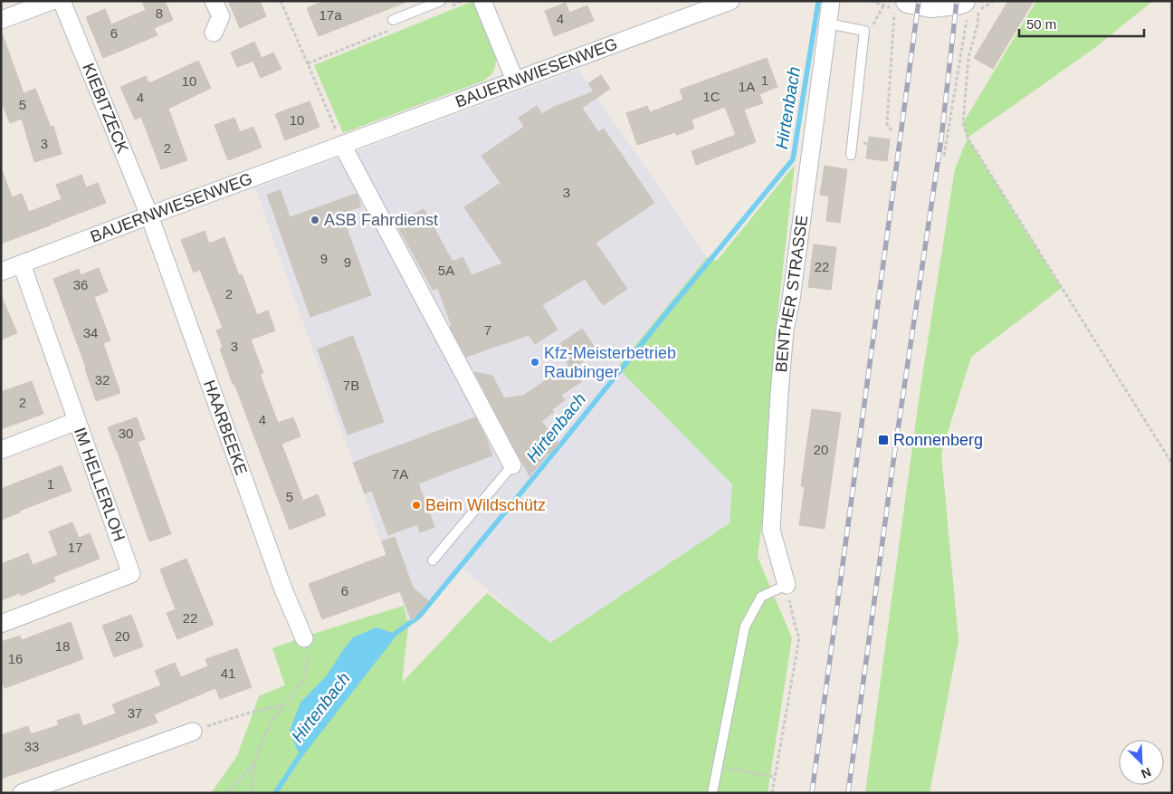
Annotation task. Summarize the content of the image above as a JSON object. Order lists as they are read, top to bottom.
{
  "streets": {
    "street": [
      "BAUERNWIESENWEG",
      "KIEBITZECK",
      "BENTHER STRASSE",
      "HAARBEEKE",
      "IM HELLERLOH"
    ]
  },
  "crossings": [
    ["BAUERNWIESENWEG", "KIEBITZECK"],
    ["BAUERNWIESENWEG", "HAARBEEKE"],
    ["BAUERNWIESENWEG", "IM HELLERLOH"],
    ["KIEBITZECK", "HAARBEEKE"]
  ],
  "water": ["Hirtenbach"],
  "places": {
    "other": ["ASB Fahrdienst", "Kfz-Meisterbetrieb Raubinger", "Beim Wildschütz"],
    "transit": ["Ronnenberg"]
  },
  "house_numbers": [
    "8",
    "17a",
    "4",
    "6",
    "1",
    "10",
    "1A",
    "1C",
    "4",
    "5",
    "10",
    "3",
    "2",
    "3",
    "9",
    "9",
    "22",
    "5A",
    "36",
    "2",
    "7",
    "34",
    "3",
    "32",
    "7B",
    "2",
    "4",
    "30",
    "20",
    "7A",
    "1",
    "5",
    "17",
    "6",
    "22",
    "20",
    "18",
    "16",
    "41",
    "37",
    "33"
  ],
  "scale_bar": "50 m",
  "north": "bottom right"
}
